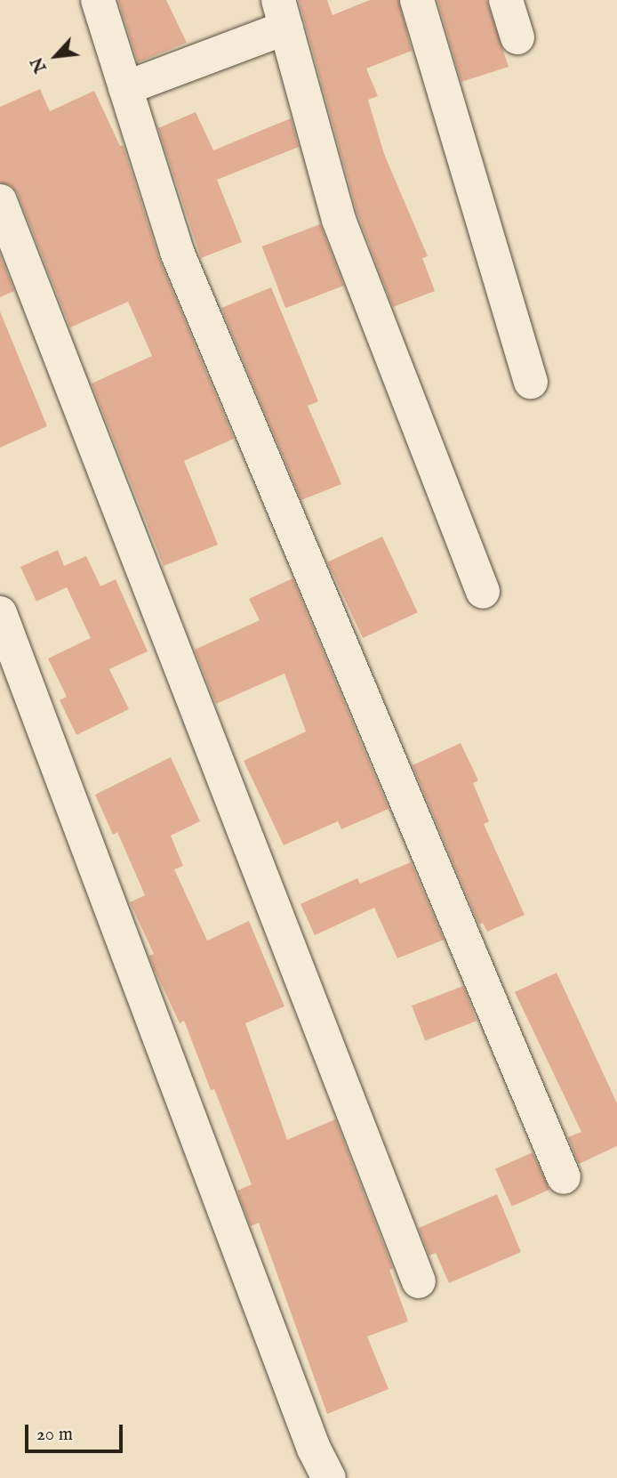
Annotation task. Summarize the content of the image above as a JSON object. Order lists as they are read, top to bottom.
{
  "scale_bar": "20 m",
  "north": "bottom left"
}
